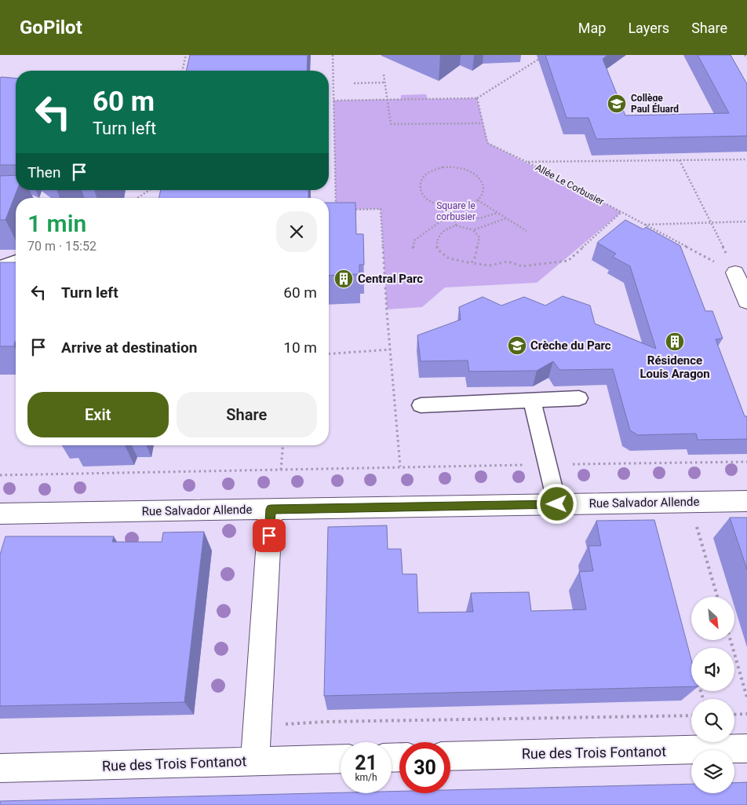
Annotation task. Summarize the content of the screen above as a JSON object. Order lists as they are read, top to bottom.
{
  "streets": {
    "street": ["Rue Salvador Allende", "Rue des Trois Fontanot"],
    "path": ["Allée Le Corbusier"]
  },
  "parks": ["Square le corbusier"],
  "places": {
    "school or university": ["Collège Paul Éluard", "Crèche du Parc"],
    "building": ["Central Parc", "Résidence Louis Aragon"]
  },
  "north": "bottom right",
  "page": {
    "header": "GoPilot",
    "nav": ["Map", "Layers", "Share"],
    "turn": ["60 m", "Turn left"],
    "then": "Then",
    "heading": ["1 min", "70 m · 15:52"],
    "list": [
      {
        "name": "Turn left",
        "value": "60 m"
      },
      {
        "name": "Arrive at destination",
        "value": "10 m"
      }
    ],
    "buttons": ["Exit", "Share"],
    "speed": "21 km/h",
    "limit": "30"
  }
}
